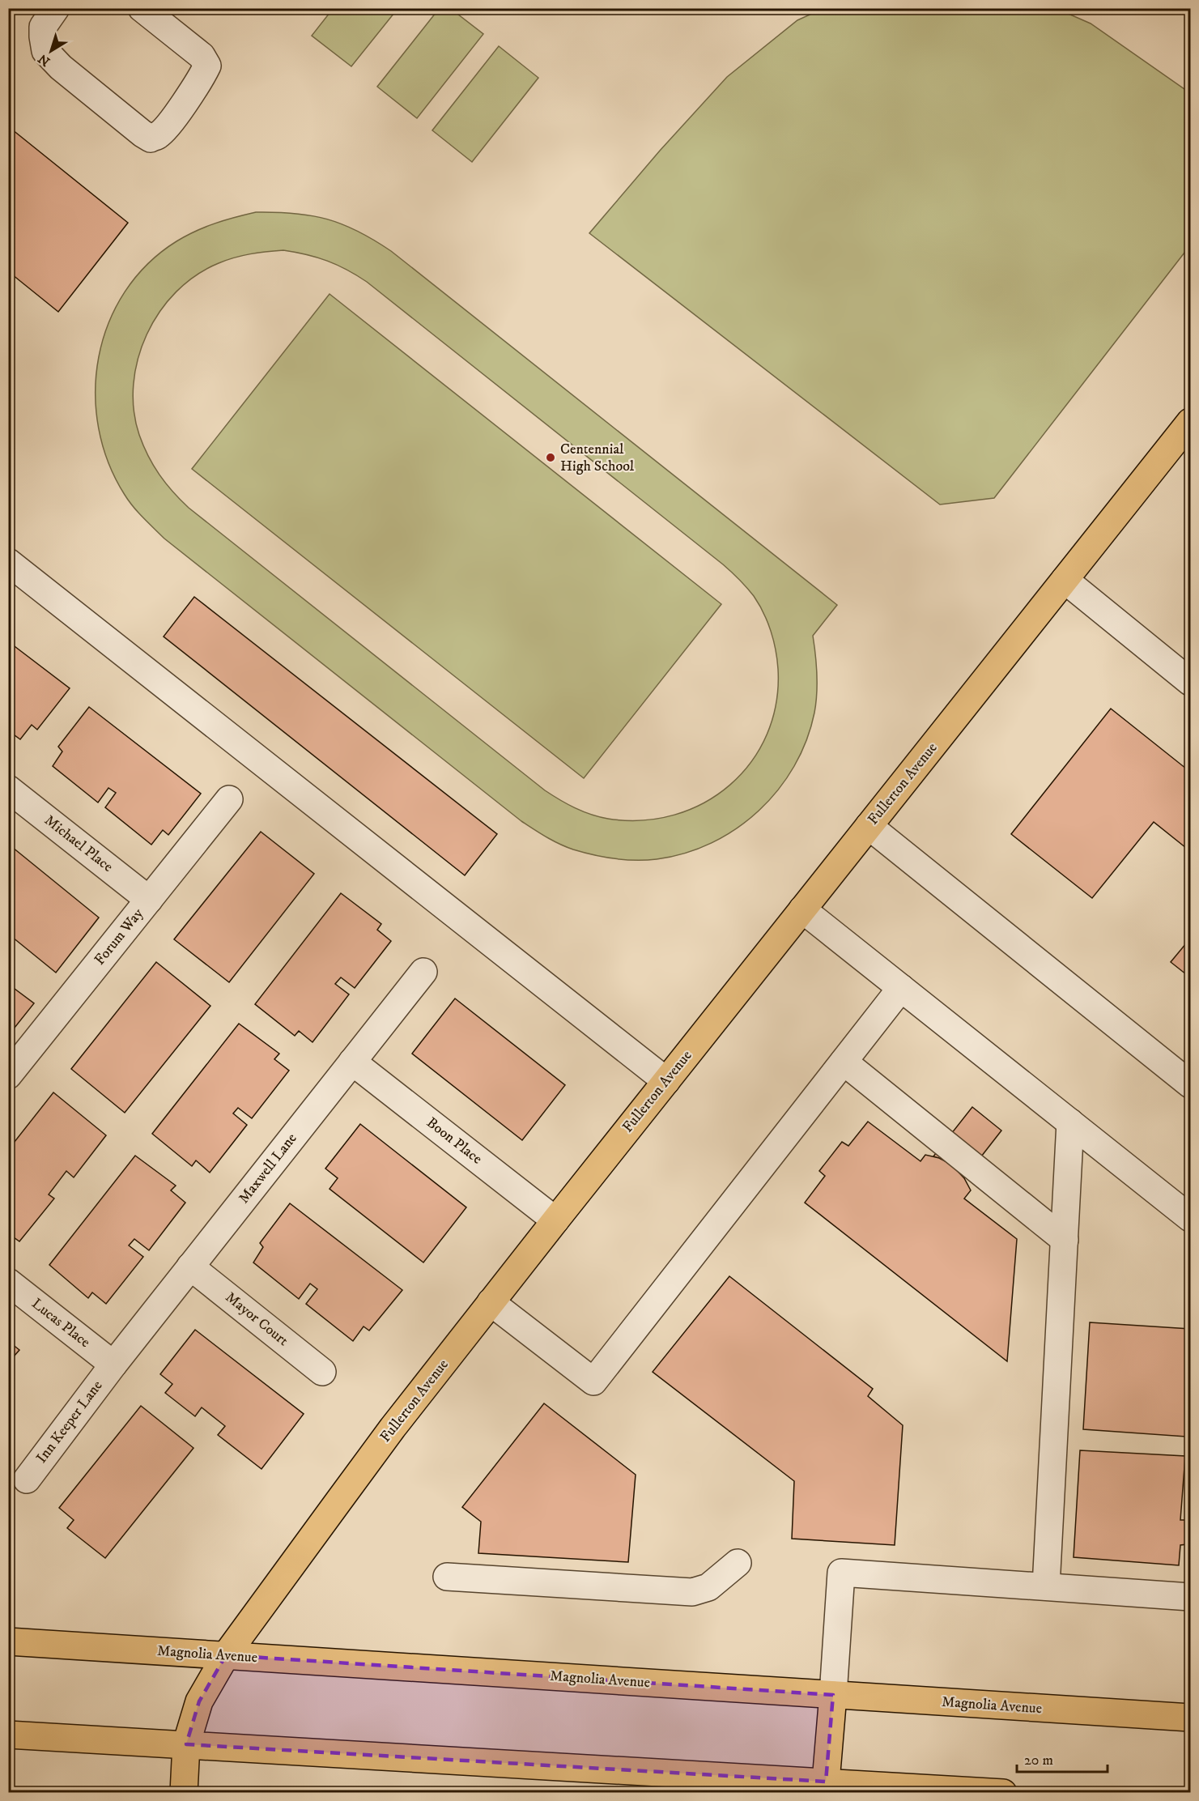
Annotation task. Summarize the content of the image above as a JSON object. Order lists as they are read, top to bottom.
{
  "streets": {
    "main road": ["Fullerton Avenue", "Magnolia Avenue"],
    "street": [
      "Michael Place",
      "Forum Way",
      "Boon Place",
      "Maxwell Lane",
      "Mayor Court",
      "Lucas Place",
      "Inn Keeper Lane"
    ]
  },
  "crossings": [
    ["Fullerton Avenue", "Boon Place"],
    ["Fullerton Avenue", "Magnolia Avenue"],
    ["Michael Place", "Forum Way"],
    ["Boon Place", "Maxwell Lane"],
    ["Maxwell Lane", "Mayor Court"],
    ["Maxwell Lane", "Lucas Place"],
    ["Maxwell Lane", "Inn Keeper Lane"],
    ["Lucas Place", "Inn Keeper Lane"]
  ],
  "places": ["Centennial High School"],
  "scale_bar": "20 m",
  "north": "bottom left"
}
